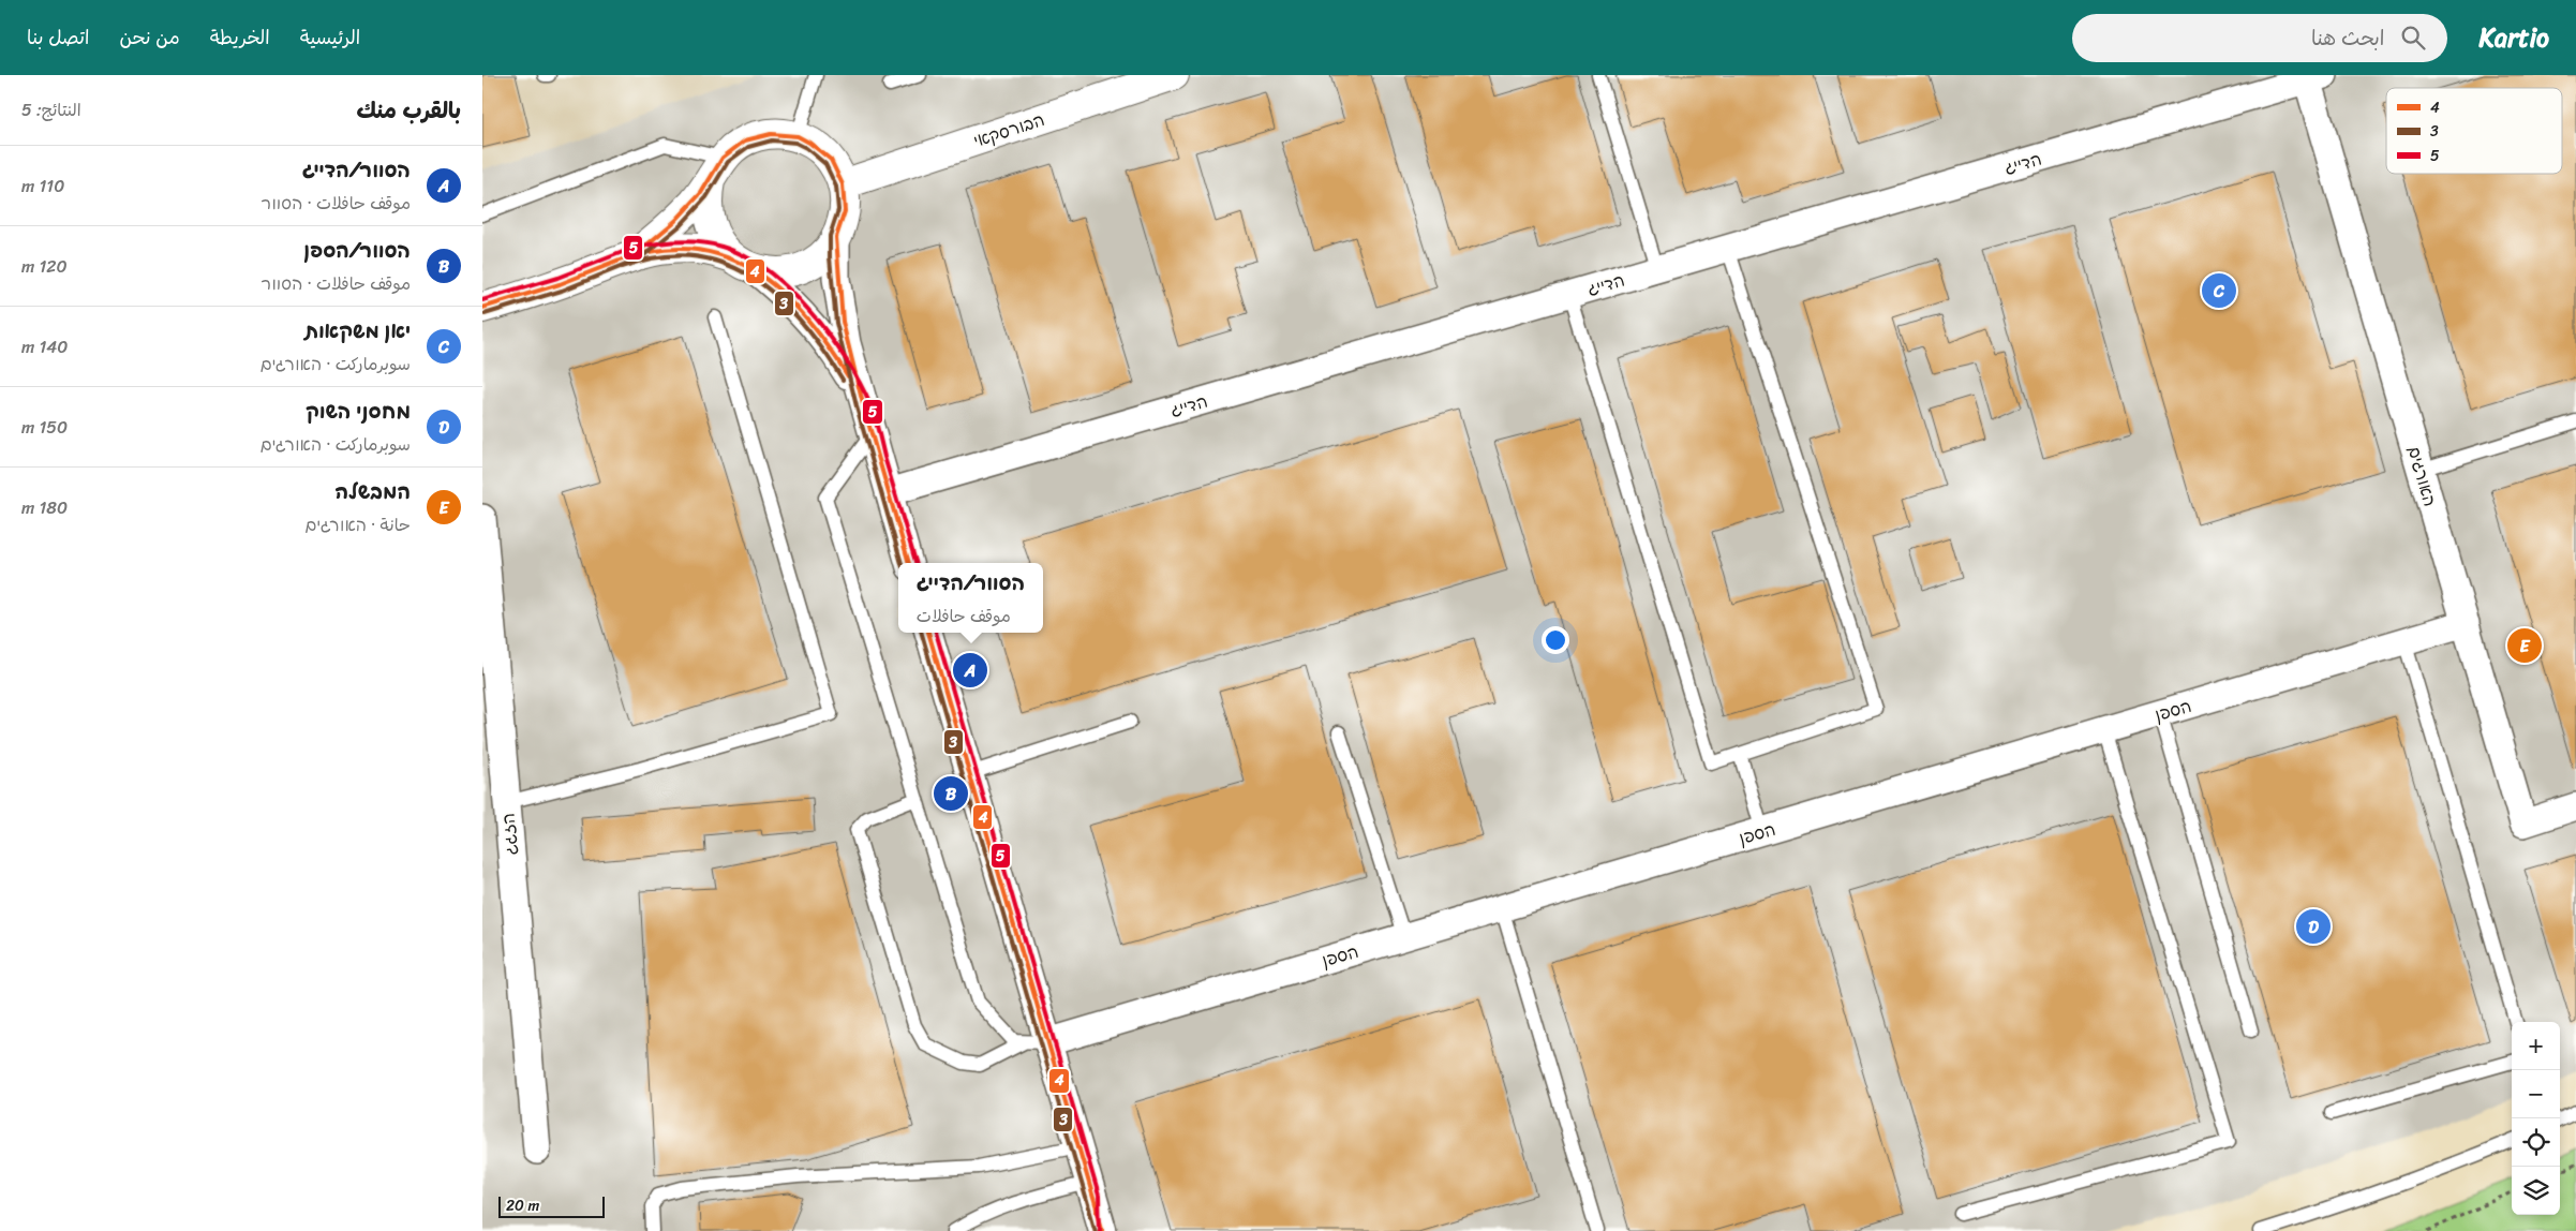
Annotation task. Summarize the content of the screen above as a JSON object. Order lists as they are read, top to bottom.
{
  "streets": {
    "street": [
      "הבורסקאי",
      "הדייג",
      "האורגים",
      "הספן",
      "הזגג"
    ]
  },
  "crossings": [
    ["הדייג", "האורגים"],
    ["האורגים", "הספן"]
  ],
  "lines": ["transit line 4", "transit line 3", "transit line 5"],
  "legend": ["4", "3", "5"],
  "scale_bar": "20 m",
  "page": {
    "header": "Kartio",
    "search": "ابحث هنا",
    "nav": [
      "الرئيسية",
      "الخريطة",
      "من نحن",
      "اتصل بنا"
    ],
    "heading": ["بالقرب منك", "النتائج: 5"],
    "list": [
      {
        "mark": "A",
        "name": "הסוור/הדייג",
        "note": "موقف حافلات · הסוור",
        "value": "110 m"
      },
      {
        "mark": "B",
        "name": "הסוור/הספן",
        "note": "موقف حافلات · הסוור",
        "value": "120 m"
      },
      {
        "mark": "C",
        "name": "יאן משקאות",
        "note": "سوبرماركت · האורגים",
        "value": "140 m"
      },
      {
        "mark": "D",
        "name": "מחסני השוק",
        "note": "سوبرماركت · האורגים",
        "value": "150 m"
      },
      {
        "mark": "E",
        "name": "המבשלה",
        "note": "حانة · האורגים",
        "value": "180 m"
      }
    ],
    "pins": [
      "C",
      "E",
      "A",
      "B",
      "D"
    ],
    "popup": ["הסוור/הדייג", "موقف حافلات"],
    "map_buttons": ["+", "−"],
    "scale": "20 m"
  }
}
